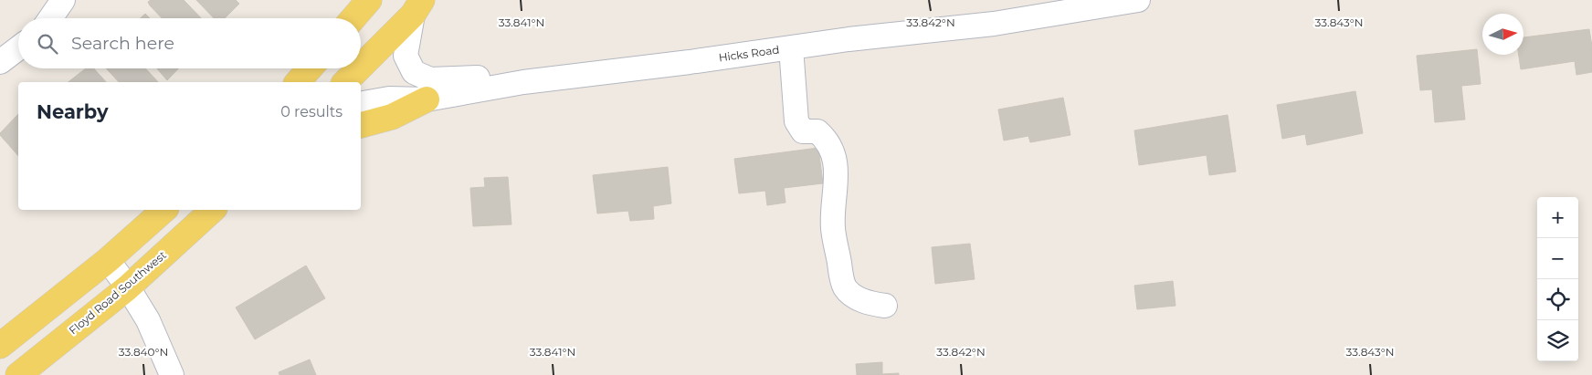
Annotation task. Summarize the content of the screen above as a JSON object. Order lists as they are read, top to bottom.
{
  "streets": {
    "main road": ["Floyd Road Southwest"],
    "street": ["Hicks Road"]
  },
  "north": "right",
  "page": {
    "search": "Search here",
    "heading": ["Nearby", "0 results"],
    "map_buttons": ["+", "−"]
  },
  "coordinates": [
    "33.841°N",
    "33.842°N",
    "33.843°N",
    "33.840°N"
  ]
}
